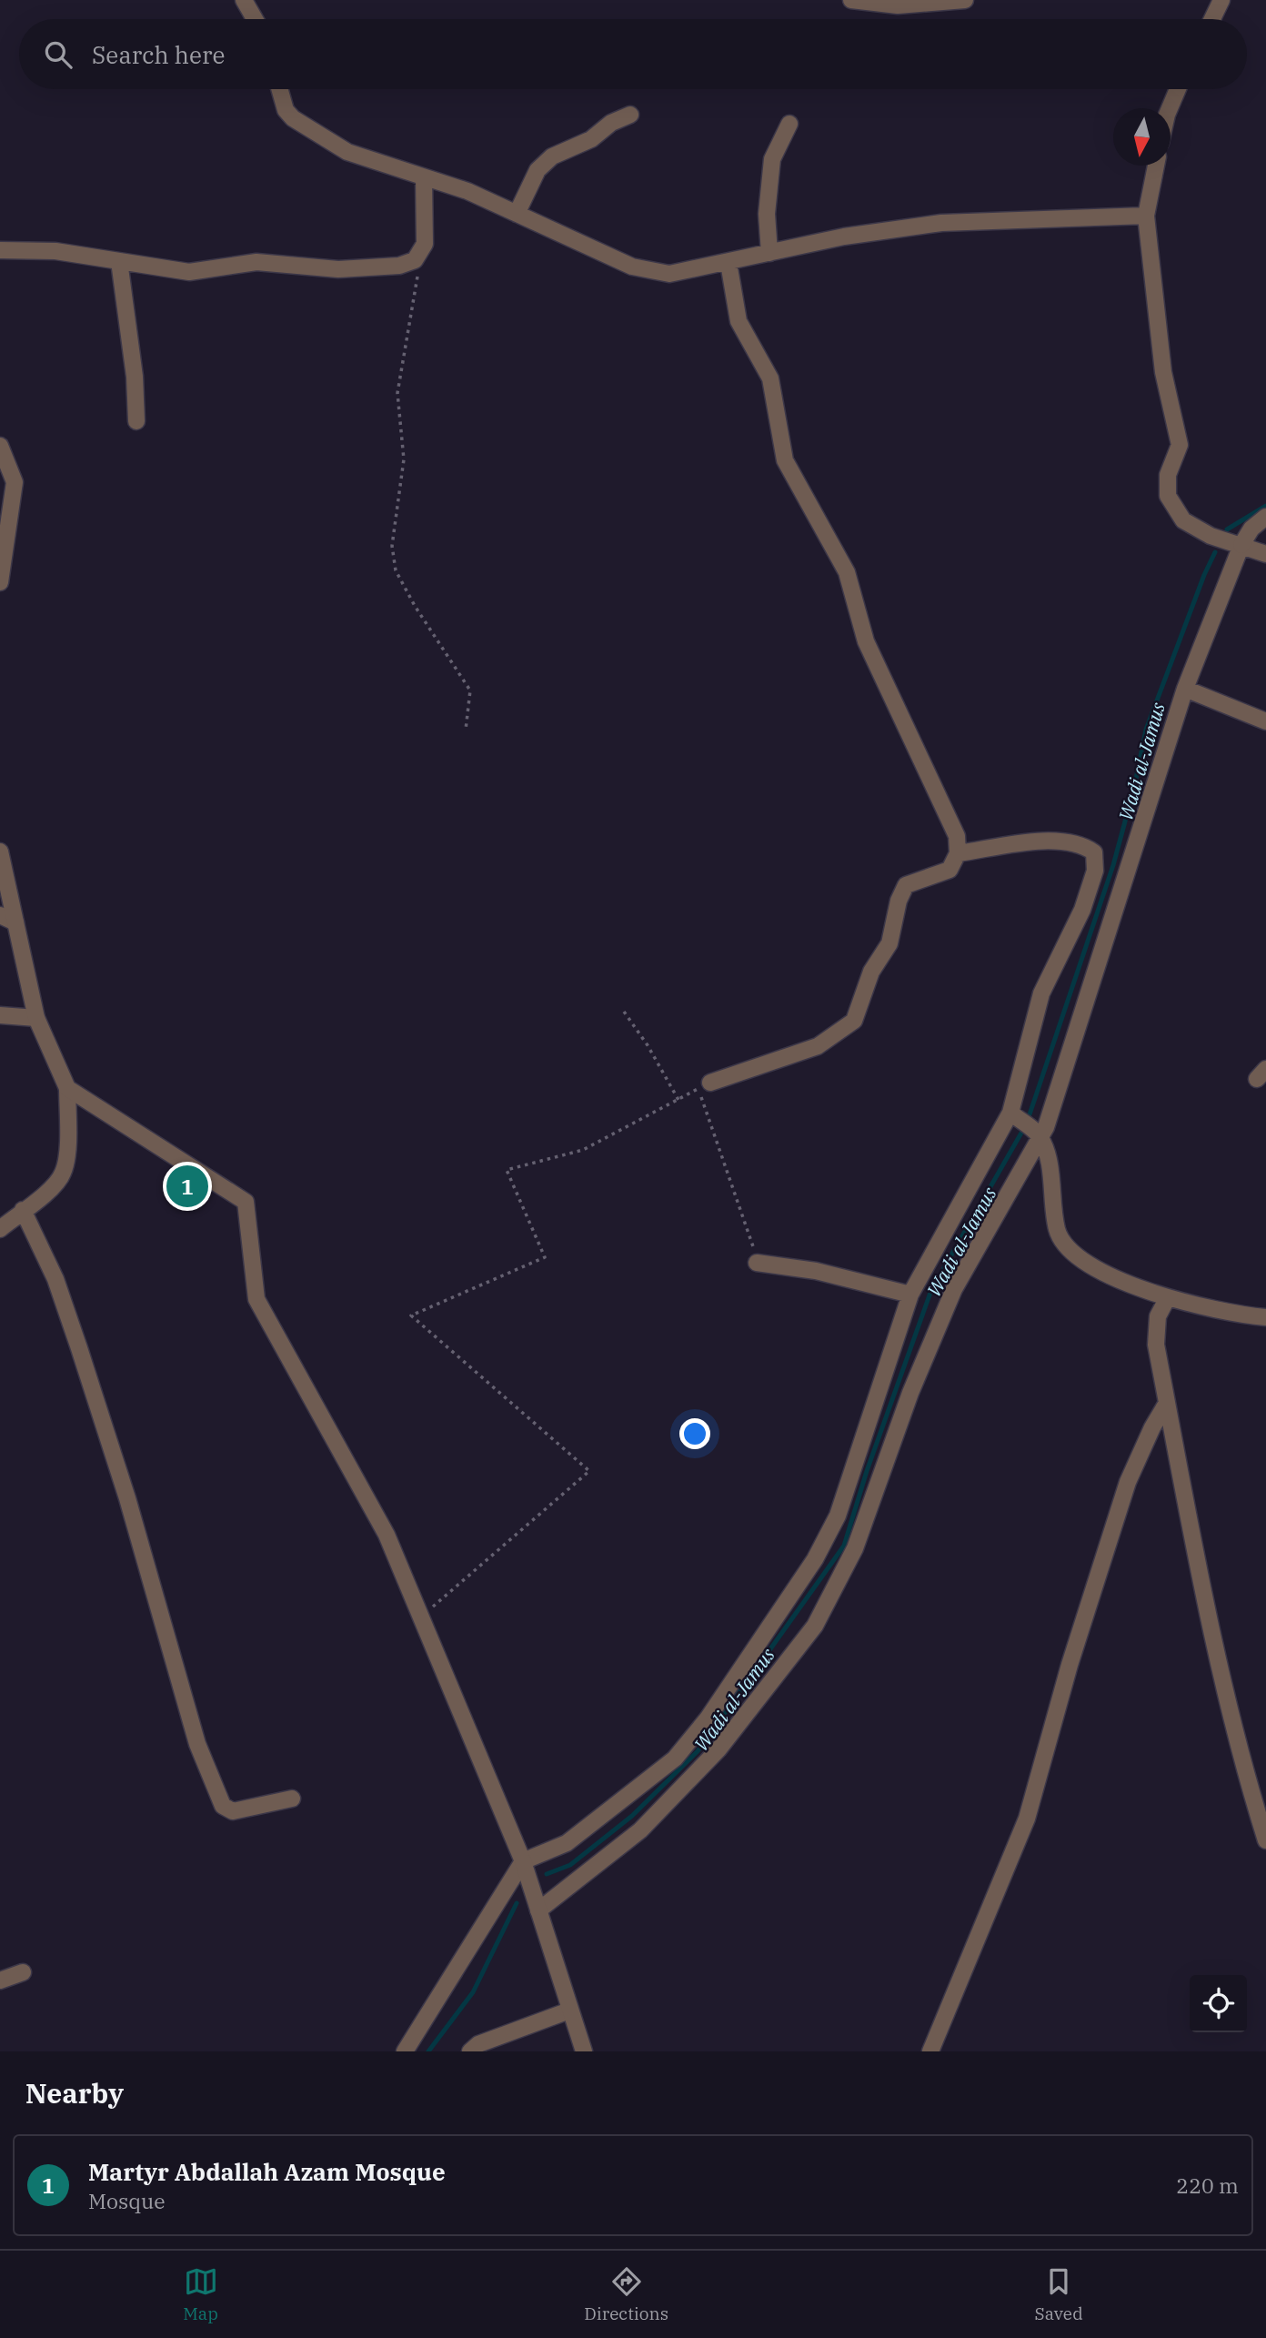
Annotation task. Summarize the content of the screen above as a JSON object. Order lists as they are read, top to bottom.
{
  "water": ["Wadi al-Jamus"],
  "north": "bottom",
  "page": {
    "search": "Search here",
    "pins": "1",
    "heading": "Nearby",
    "list": [
      {
        "mark": "1",
        "name": "Martyr Abdallah Azam Mosque",
        "note": "Mosque",
        "value": "220 m"
      }
    ],
    "nav": ["Map", "Directions", "Saved"]
  }
}
